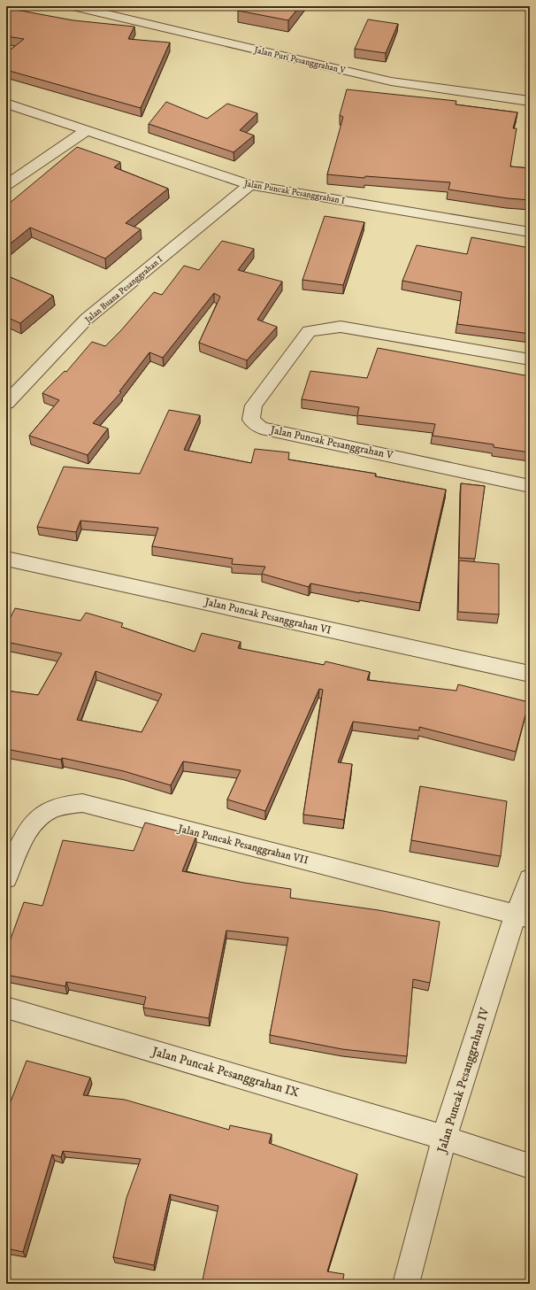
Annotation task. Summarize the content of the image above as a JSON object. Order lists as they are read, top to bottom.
{
  "streets": {
    "street": [
      "Jalan Puri Pesanggrahan V",
      "Jalan Puncak Pesanggrahan I",
      "Jalan Buana Pesanggrahan I",
      "Jalan Puncak Pesanggrahan V",
      "Jalan Puncak Pesanggrahan VI",
      "Jalan Puncak Pesanggrahan VII",
      "Jalan Puncak Pesanggrahan IX",
      "Jalan Puncak Pesanggrahan IV"
    ]
  },
  "crossings": [
    ["Jalan Puncak Pesanggrahan I", "Jalan Buana Pesanggrahan I"],
    ["Jalan Puncak Pesanggrahan VII", "Jalan Puncak Pesanggrahan IV"],
    ["Jalan Puncak Pesanggrahan IX", "Jalan Puncak Pesanggrahan IV"]
  ]
}
